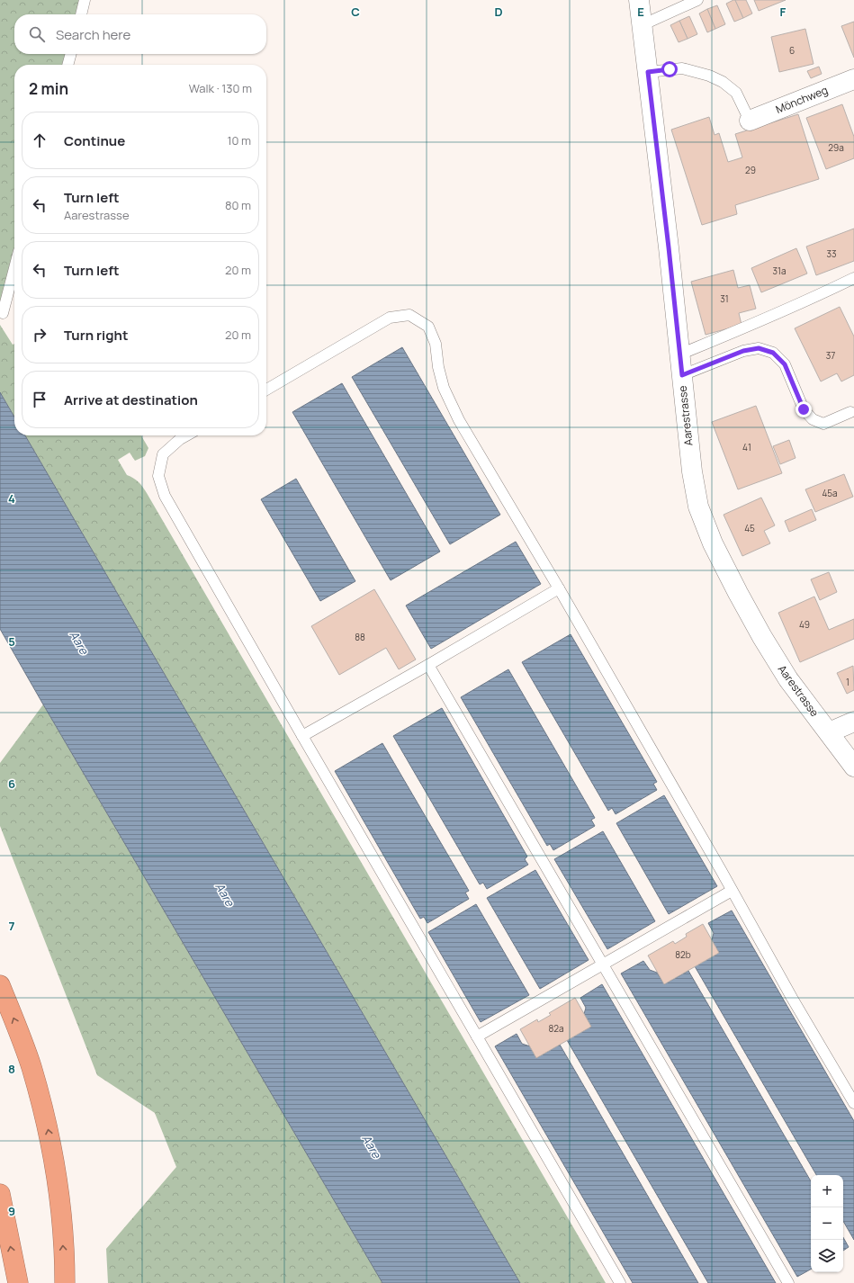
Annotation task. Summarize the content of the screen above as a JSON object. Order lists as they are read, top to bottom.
{
  "streets": {
    "street": ["Mönchweg", "Aarestrasse"]
  },
  "water": ["Aare"],
  "house_numbers": [
    "6",
    "29a",
    "29",
    "33",
    "31a",
    "31",
    "37",
    "41",
    "45a",
    "45",
    "49",
    "88",
    "1",
    "82b",
    "82a"
  ],
  "page": {
    "search": "Search here",
    "heading": ["2 min", "Walk · 130 m"],
    "list": [
      ["Continue", "10 m"],
      ["Turn left", "Aarestrasse", "80 m"],
      ["Turn left", "20 m"],
      ["Turn right", "20 m"],
      "Arrive at destination"
    ],
    "map_buttons": ["+", "−"]
  },
  "grid": {
    "columns": [
      "C",
      "D",
      "E",
      "F"
    ],
    "rows": [
      "4",
      "5",
      "6",
      "7",
      "8",
      "9"
    ]
  }
}
